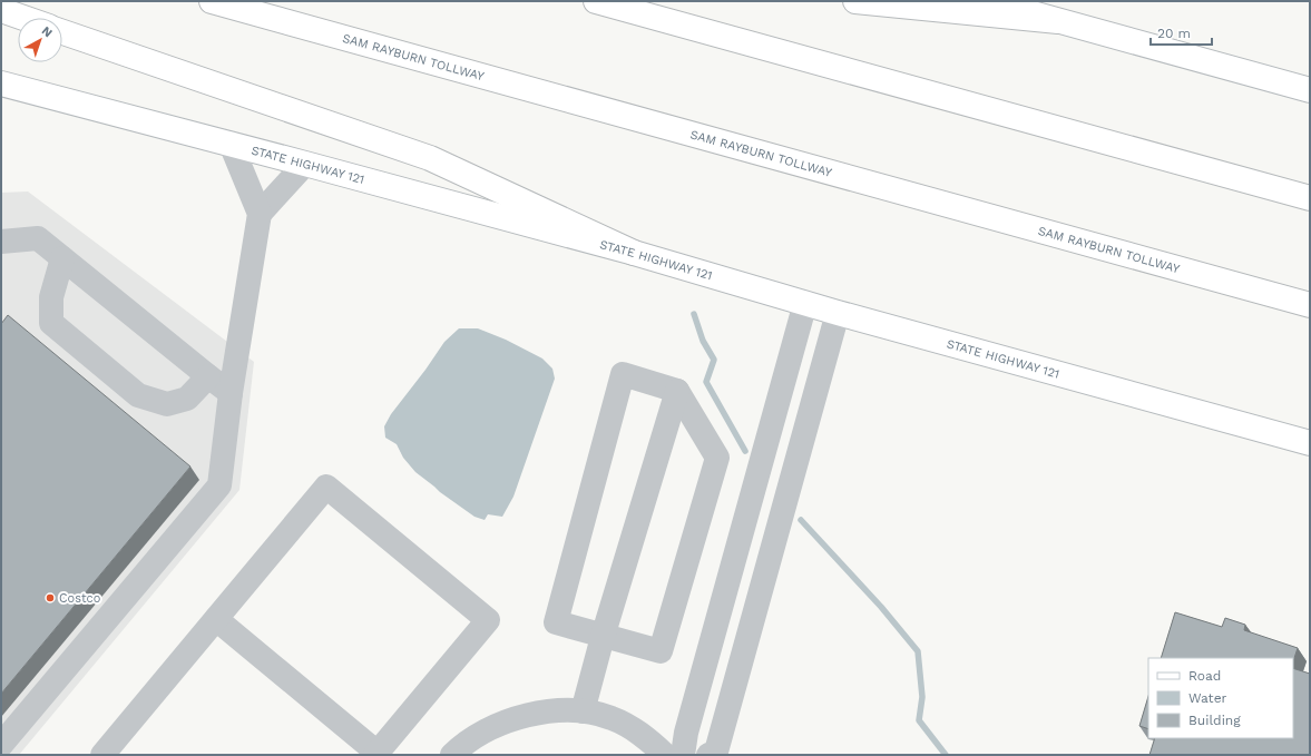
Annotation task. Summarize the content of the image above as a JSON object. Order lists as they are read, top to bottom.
{
  "streets": {
    "main road": ["SAM RAYBURN TOLLWAY", "STATE HIGHWAY 121"]
  },
  "places": ["Costco"],
  "legend": ["Road", "Water", "Building"],
  "scale_bar": "20 m",
  "north": "top right"
}
